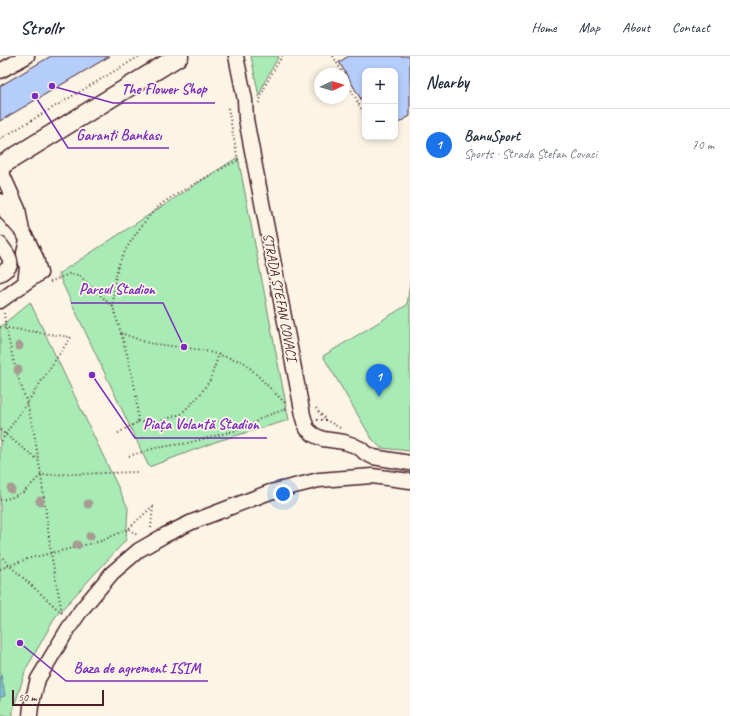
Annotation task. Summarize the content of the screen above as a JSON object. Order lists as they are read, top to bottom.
{
  "streets": {
    "street": ["STRADA ȘTEFAN COVACI"]
  },
  "places": [
    "The Flower Shop",
    "Garanti Bankası",
    "Parcul Stadion",
    "Piața Volantă Stadion",
    "Baza de agrement ISIM"
  ],
  "scale_bar": "50 m",
  "north": "right",
  "page": {
    "header": "Strollr",
    "nav": [
      "Home",
      "Map",
      "About",
      "Contact"
    ],
    "heading": "Nearby",
    "map_buttons": ["+", "−"],
    "list": [
      {
        "mark": "1",
        "name": "BanuSport",
        "note": "Sports · Strada Ștefan Covaci",
        "value": "70 m"
      }
    ],
    "pins": "1",
    "scale": "50 m"
  }
}
